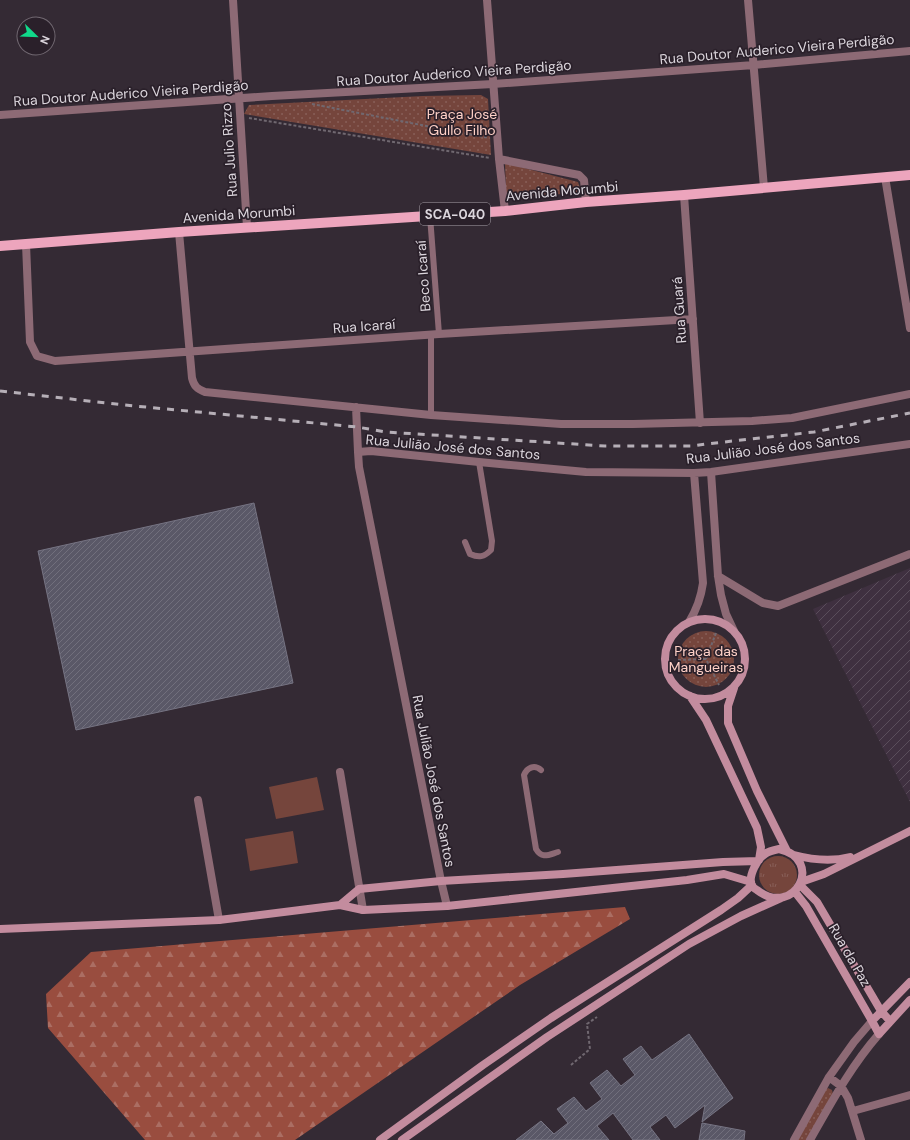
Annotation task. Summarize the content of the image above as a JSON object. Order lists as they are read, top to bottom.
{
  "streets": {
    "main road": ["Avenida Morumbi", "SCA-040"],
    "street": [
      "Rua Doutor Auderico Vieira Perdigão",
      "Rua Julio Rizzo",
      "Rua Guará",
      "Rua Icaraí",
      "Rua Julião José dos Santos",
      "Rua da Paz"
    ],
    "lane": ["Beco Icaraí"]
  },
  "crossings": [
    ["Rua Doutor Auderico Vieira Perdigão", "Rua Julio Rizzo"],
    ["Rua Julio Rizzo", "Avenida Morumbi"],
    ["Avenida Morumbi", "Beco Icaraí"],
    ["Avenida Morumbi", "Rua Guará"],
    ["Avenida Morumbi", "Rua Icaraí"],
    ["Beco Icaraí", "Rua Icaraí"],
    ["Rua Guará", "Rua Icaraí"]
  ],
  "parks": ["Praça José Gullo Filho", "Praça das Mangueiras"],
  "north": "bottom right"
}
